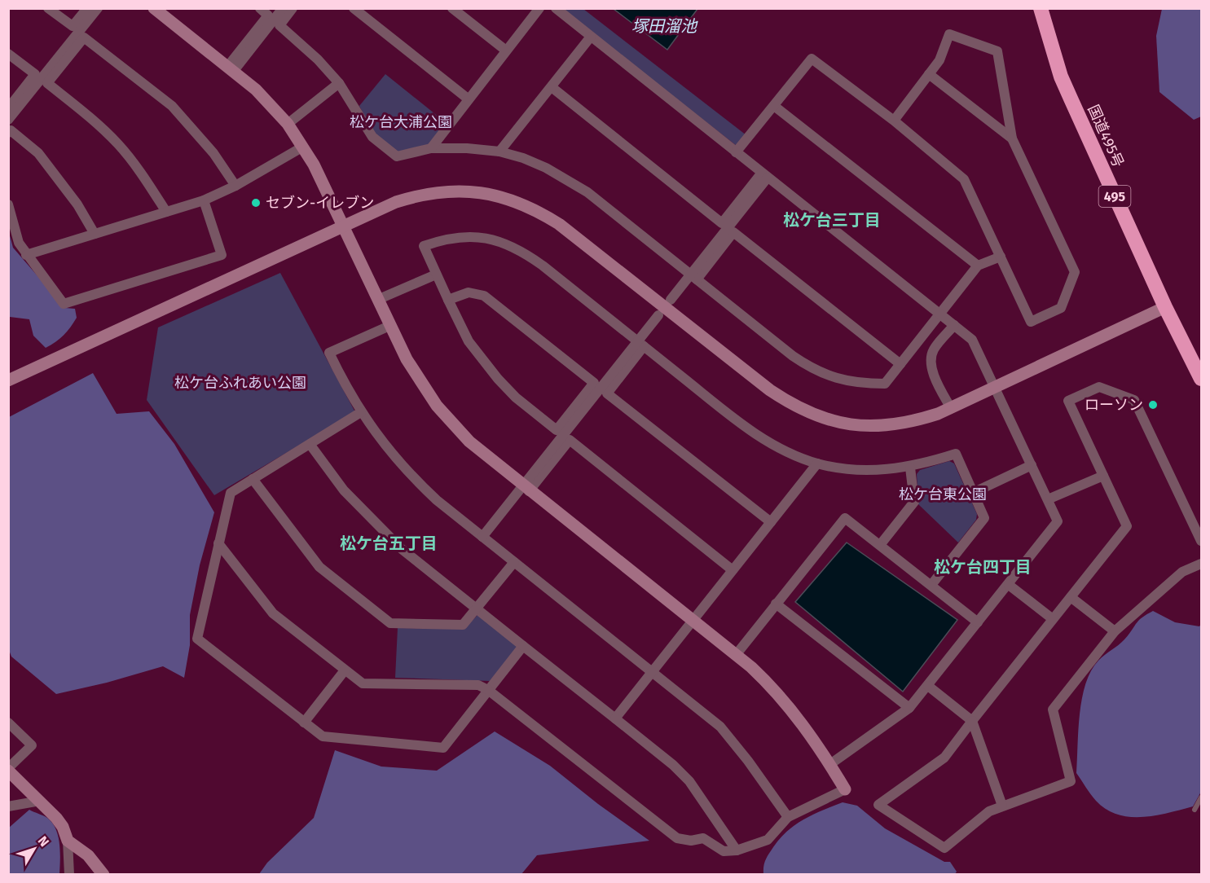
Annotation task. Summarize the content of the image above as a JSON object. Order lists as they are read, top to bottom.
{
  "streets": {
    "highway": ["国道495号", "495"]
  },
  "districts": ["松ケ台三丁目", "松ケ台五丁目", "松ケ台四丁目"],
  "water": ["塚田溜池"],
  "parks": ["松ケ台大浦公園", "松ケ台ふれあい公園", "松ケ台東公園"],
  "places": ["セブン-イレブン", "ローソン"],
  "north": "top right"
}
